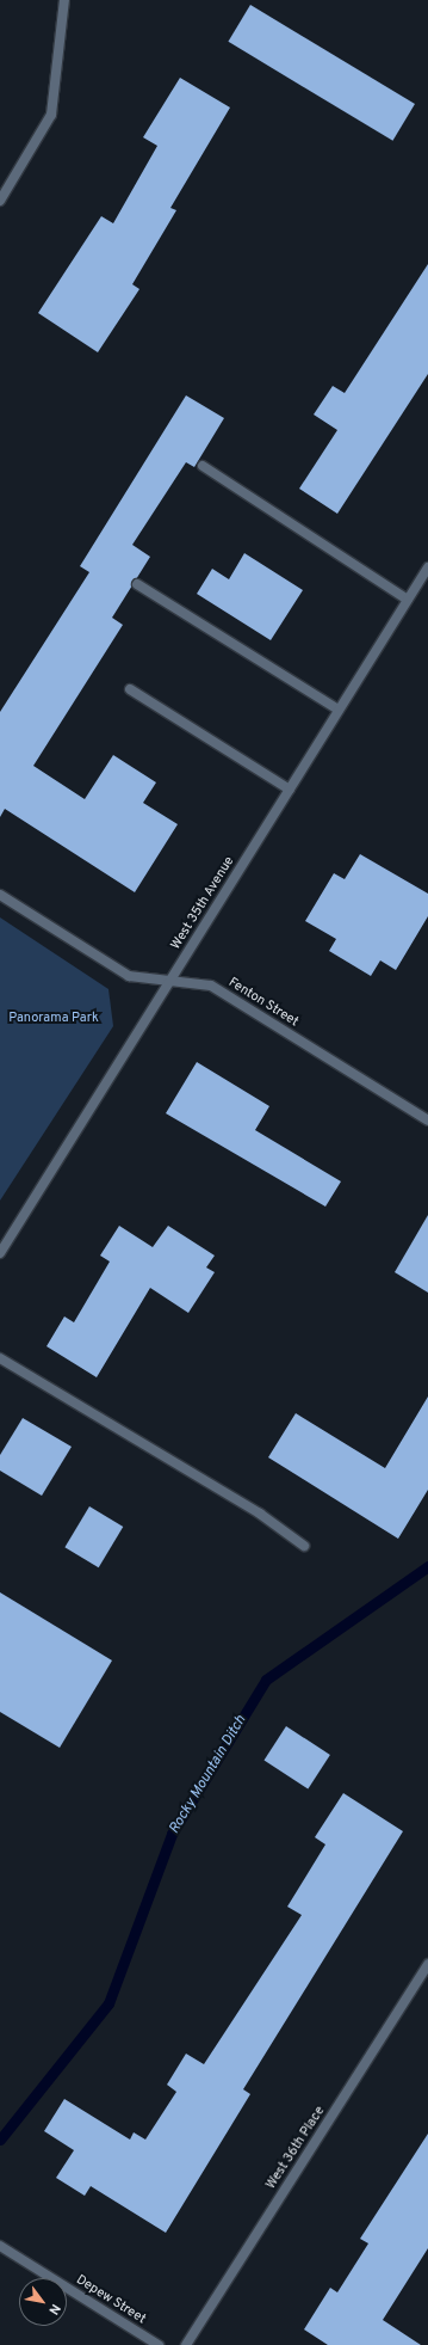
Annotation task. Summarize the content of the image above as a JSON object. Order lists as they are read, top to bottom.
{
  "streets": {
    "street": [
      "West 35th Avenue",
      "Fenton Street",
      "West 36th Place",
      "Depew Street"
    ]
  },
  "crossings": [
    ["West 35th Avenue", "Fenton Street"]
  ],
  "water": ["Rocky Mountain Ditch"],
  "parks": ["Panorama Park"],
  "north": "bottom right"
}
